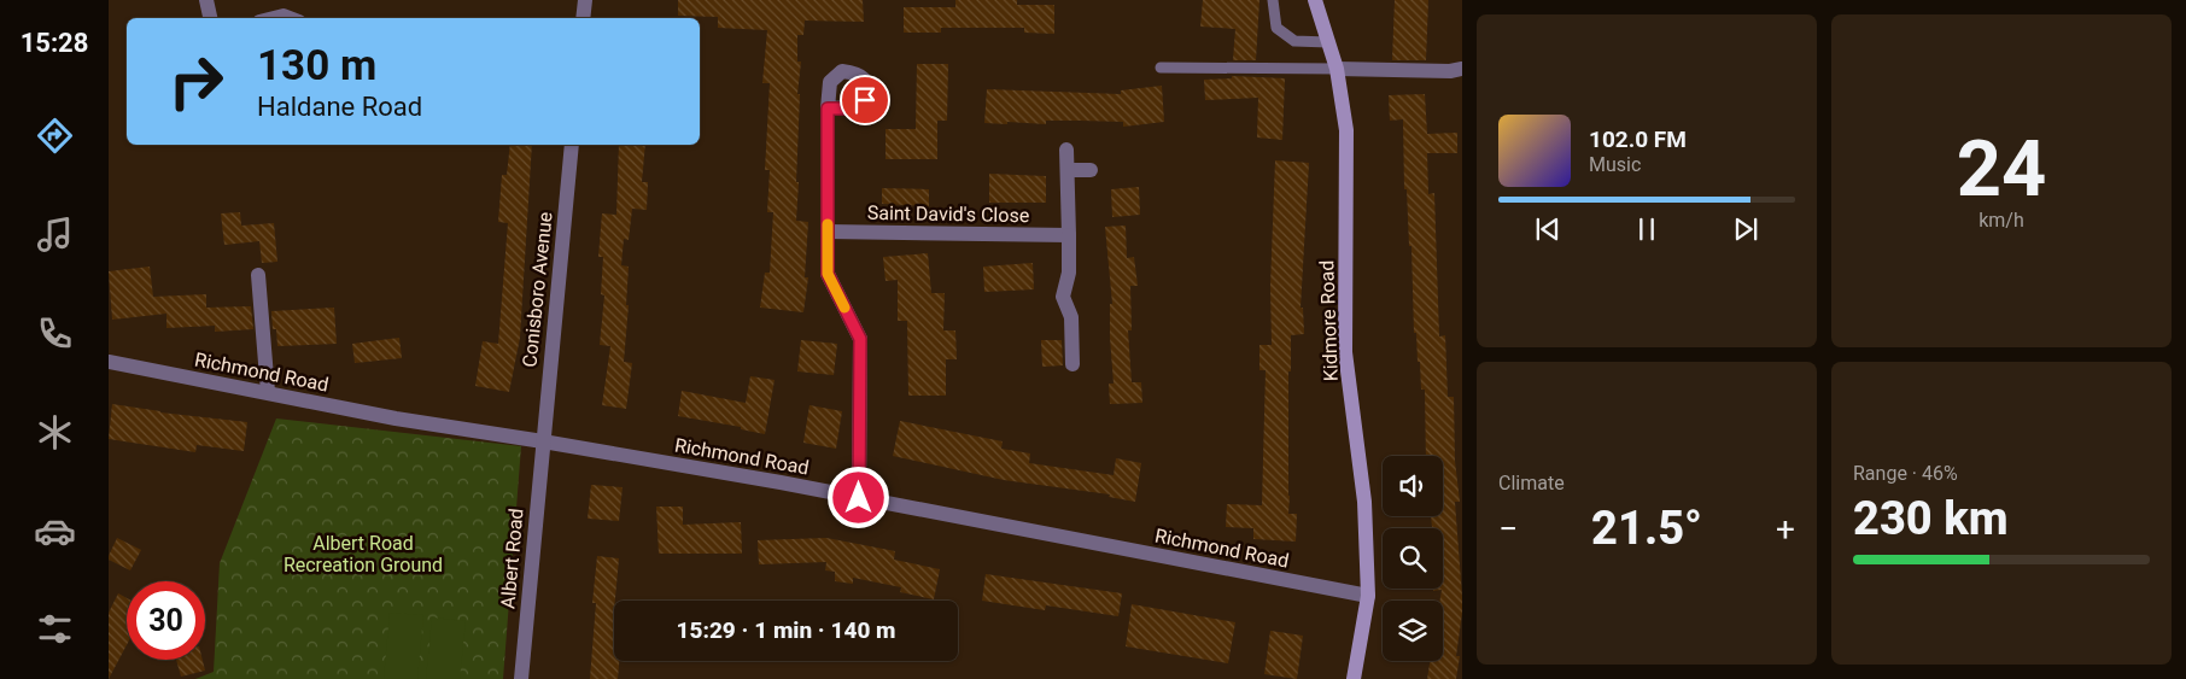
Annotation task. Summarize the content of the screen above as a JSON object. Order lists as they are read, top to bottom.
{
  "streets": {
    "street": [
      "Saint David's Close",
      "Conisboro Avenue",
      "Kidmore Road",
      "Richmond Road",
      "Albert Road"
    ]
  },
  "crossings": [
    ["Conisboro Avenue", "Richmond Road"],
    ["Conisboro Avenue", "Albert Road"],
    ["Kidmore Road", "Richmond Road"],
    ["Richmond Road", "Albert Road"]
  ],
  "parks": ["Albert Road Recreation Ground"],
  "page": {
    "tabs": "15:28",
    "tile": [
      ["24", "km/h"],
      "Climate",
      ["Range · 46%", "230 km"]
    ],
    "turn": ["130 m", "Haldane Road"],
    "song": ["102.0 FM", "Music"],
    "heat": ["−", "21.5°", "+"],
    "limit": "30",
    "trip": "15:29 · 1 min · 140 m"
  }
}
